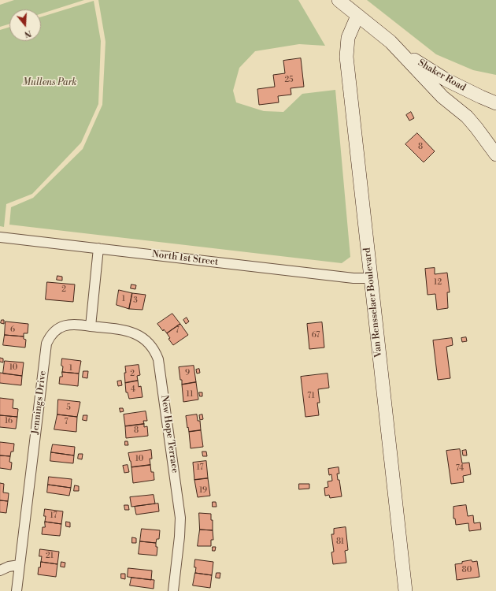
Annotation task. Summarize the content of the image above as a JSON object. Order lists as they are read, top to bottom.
{
  "streets": {
    "street": [
      "Shaker Road",
      "North 1st Street",
      "Van Rensselaer Boulevard",
      "Jennings Drive",
      "New Hope Terrace"
    ]
  },
  "crossings": [
    ["North 1st Street", "Van Rensselaer Boulevard"],
    ["Jennings Drive", "New Hope Terrace"]
  ],
  "parks": ["Mullens Park"],
  "house_numbers": [
    "25",
    "8",
    "12",
    "2",
    "1",
    "3",
    "6",
    "7",
    "67",
    "10",
    "1",
    "9",
    "2",
    "4",
    "11",
    "71",
    "5",
    "16",
    "7",
    "8",
    "10",
    "17",
    "74",
    "19",
    "17",
    "81",
    "21",
    "80"
  ],
  "north": "bottom"
}
